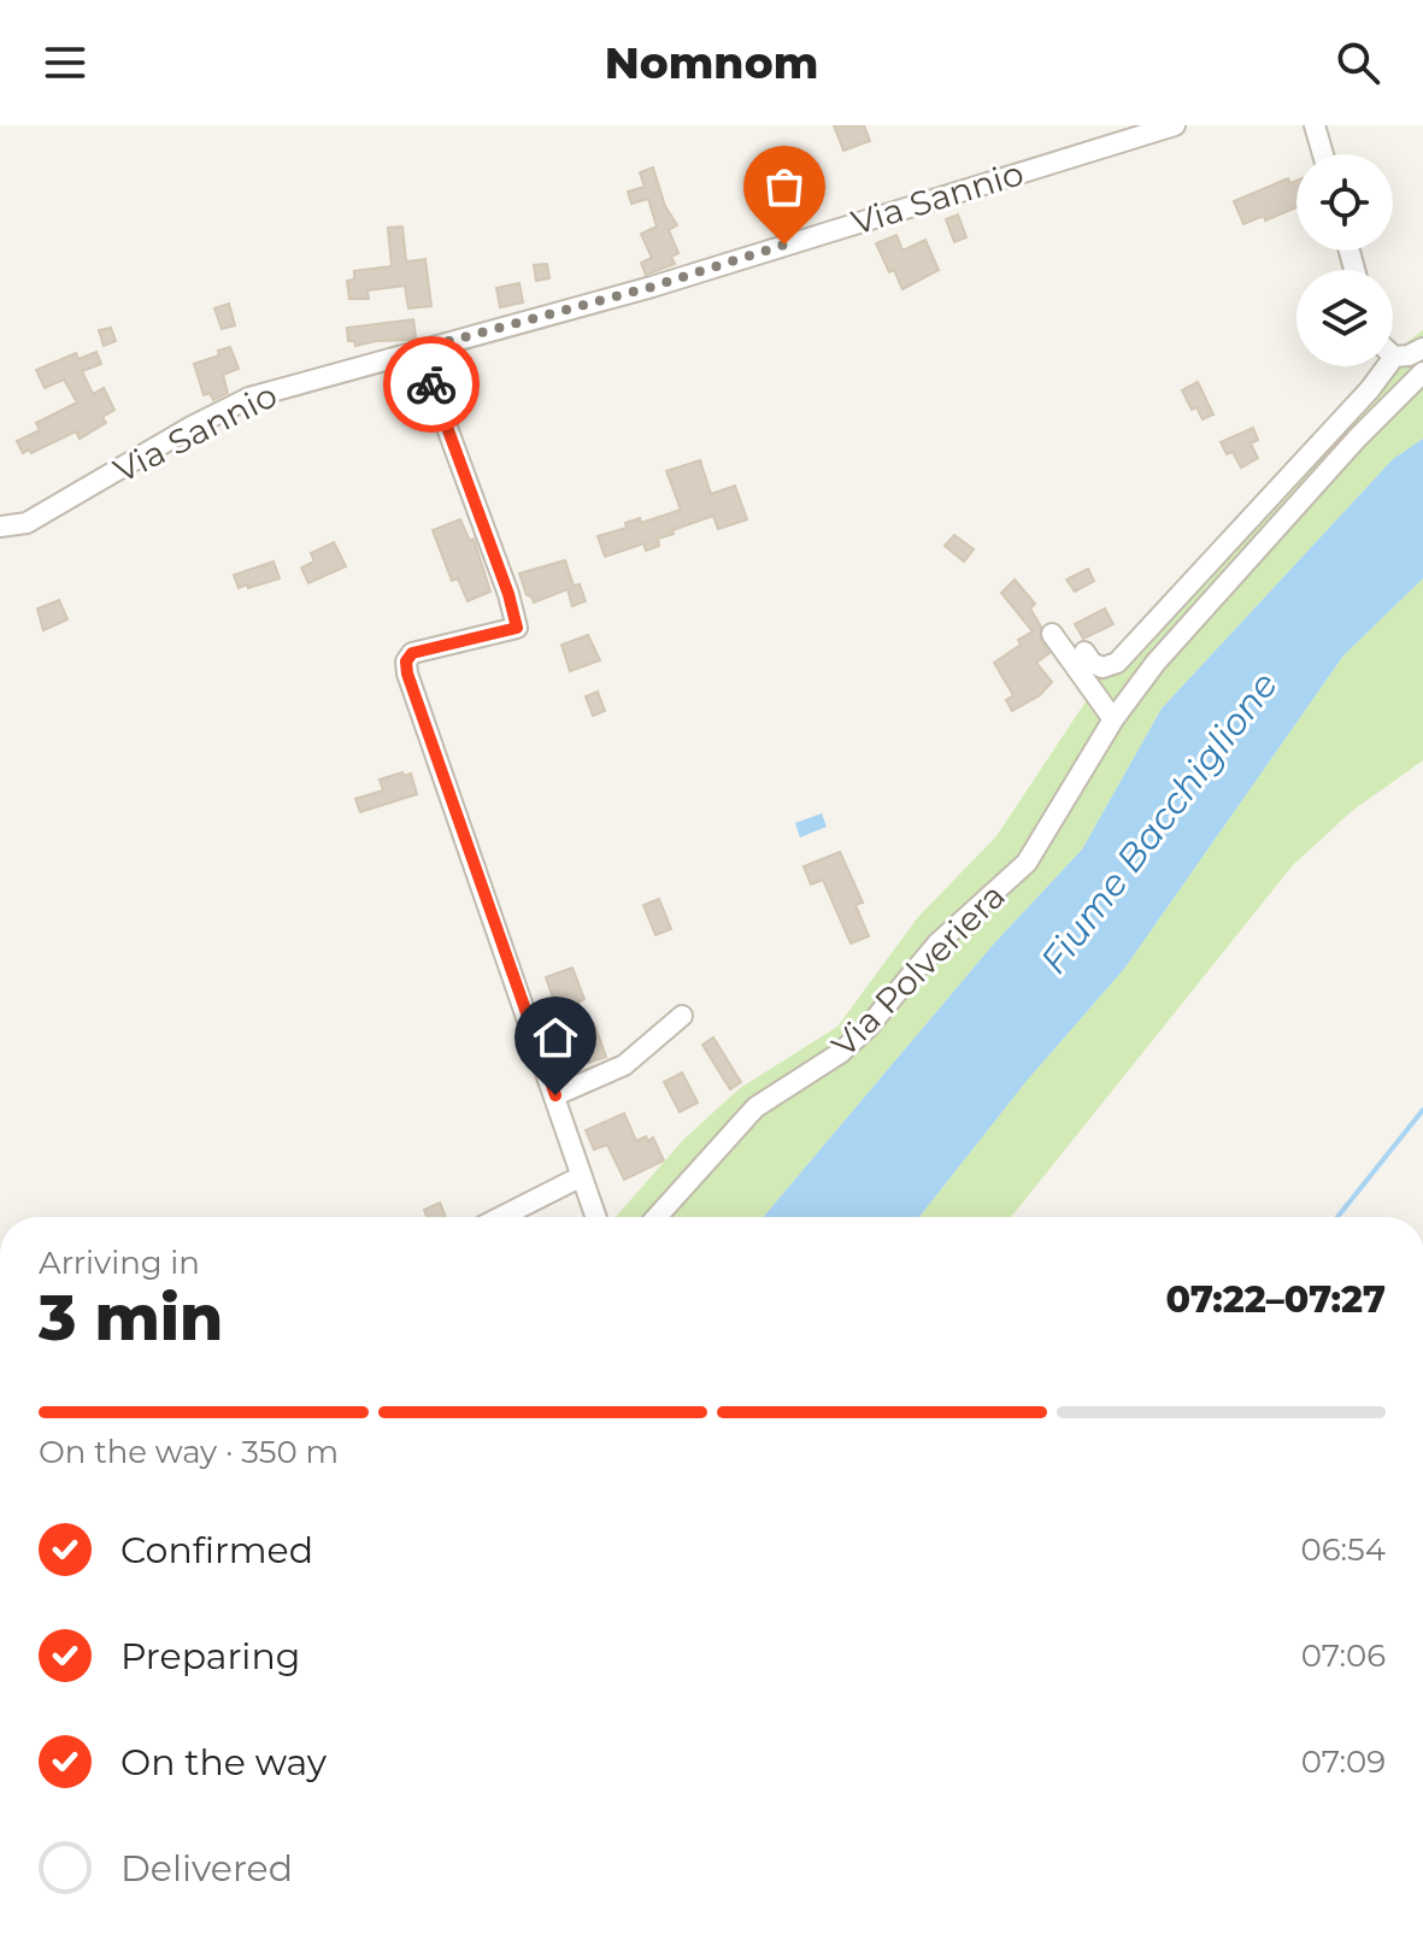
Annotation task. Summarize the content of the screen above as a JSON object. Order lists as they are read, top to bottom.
{
  "streets": {
    "street": ["Via Sannio", "Via Polveriera"]
  },
  "water": ["Fiume Bacchiglione"],
  "page": {
    "header": "Nomnom",
    "heading": ["3 min", "Arriving in", "07:22–07:27"],
    "bar": "On the way · 350 m",
    "list": [
      ["Confirmed", "06:54"],
      ["Preparing", "07:06"],
      ["On the way", "07:09"],
      "Delivered"
    ]
  }
}
